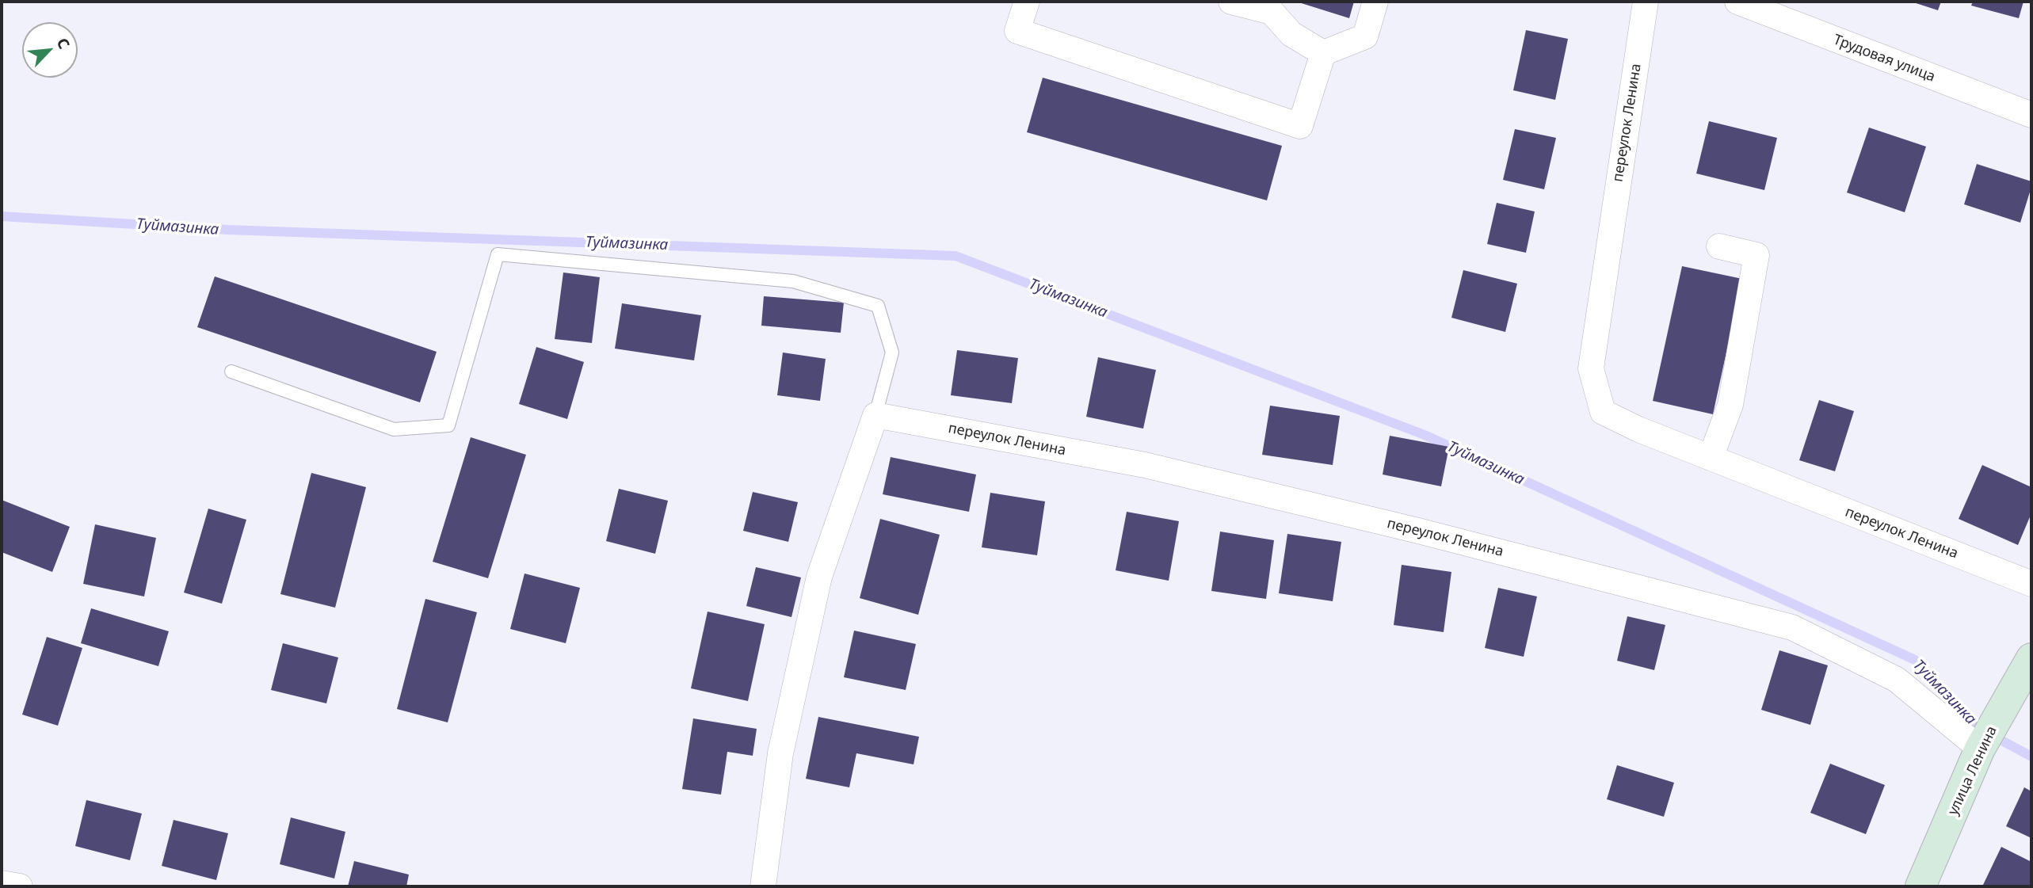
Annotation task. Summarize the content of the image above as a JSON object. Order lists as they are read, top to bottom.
{
  "streets": {
    "street": ["Трудовая улица", "переулок Ленина", "улица Ленина"]
  },
  "crossings": [
    ["переулок Ленина", "улица Ленина"]
  ],
  "water": ["Туймазинка"],
  "north": "top right"
}
